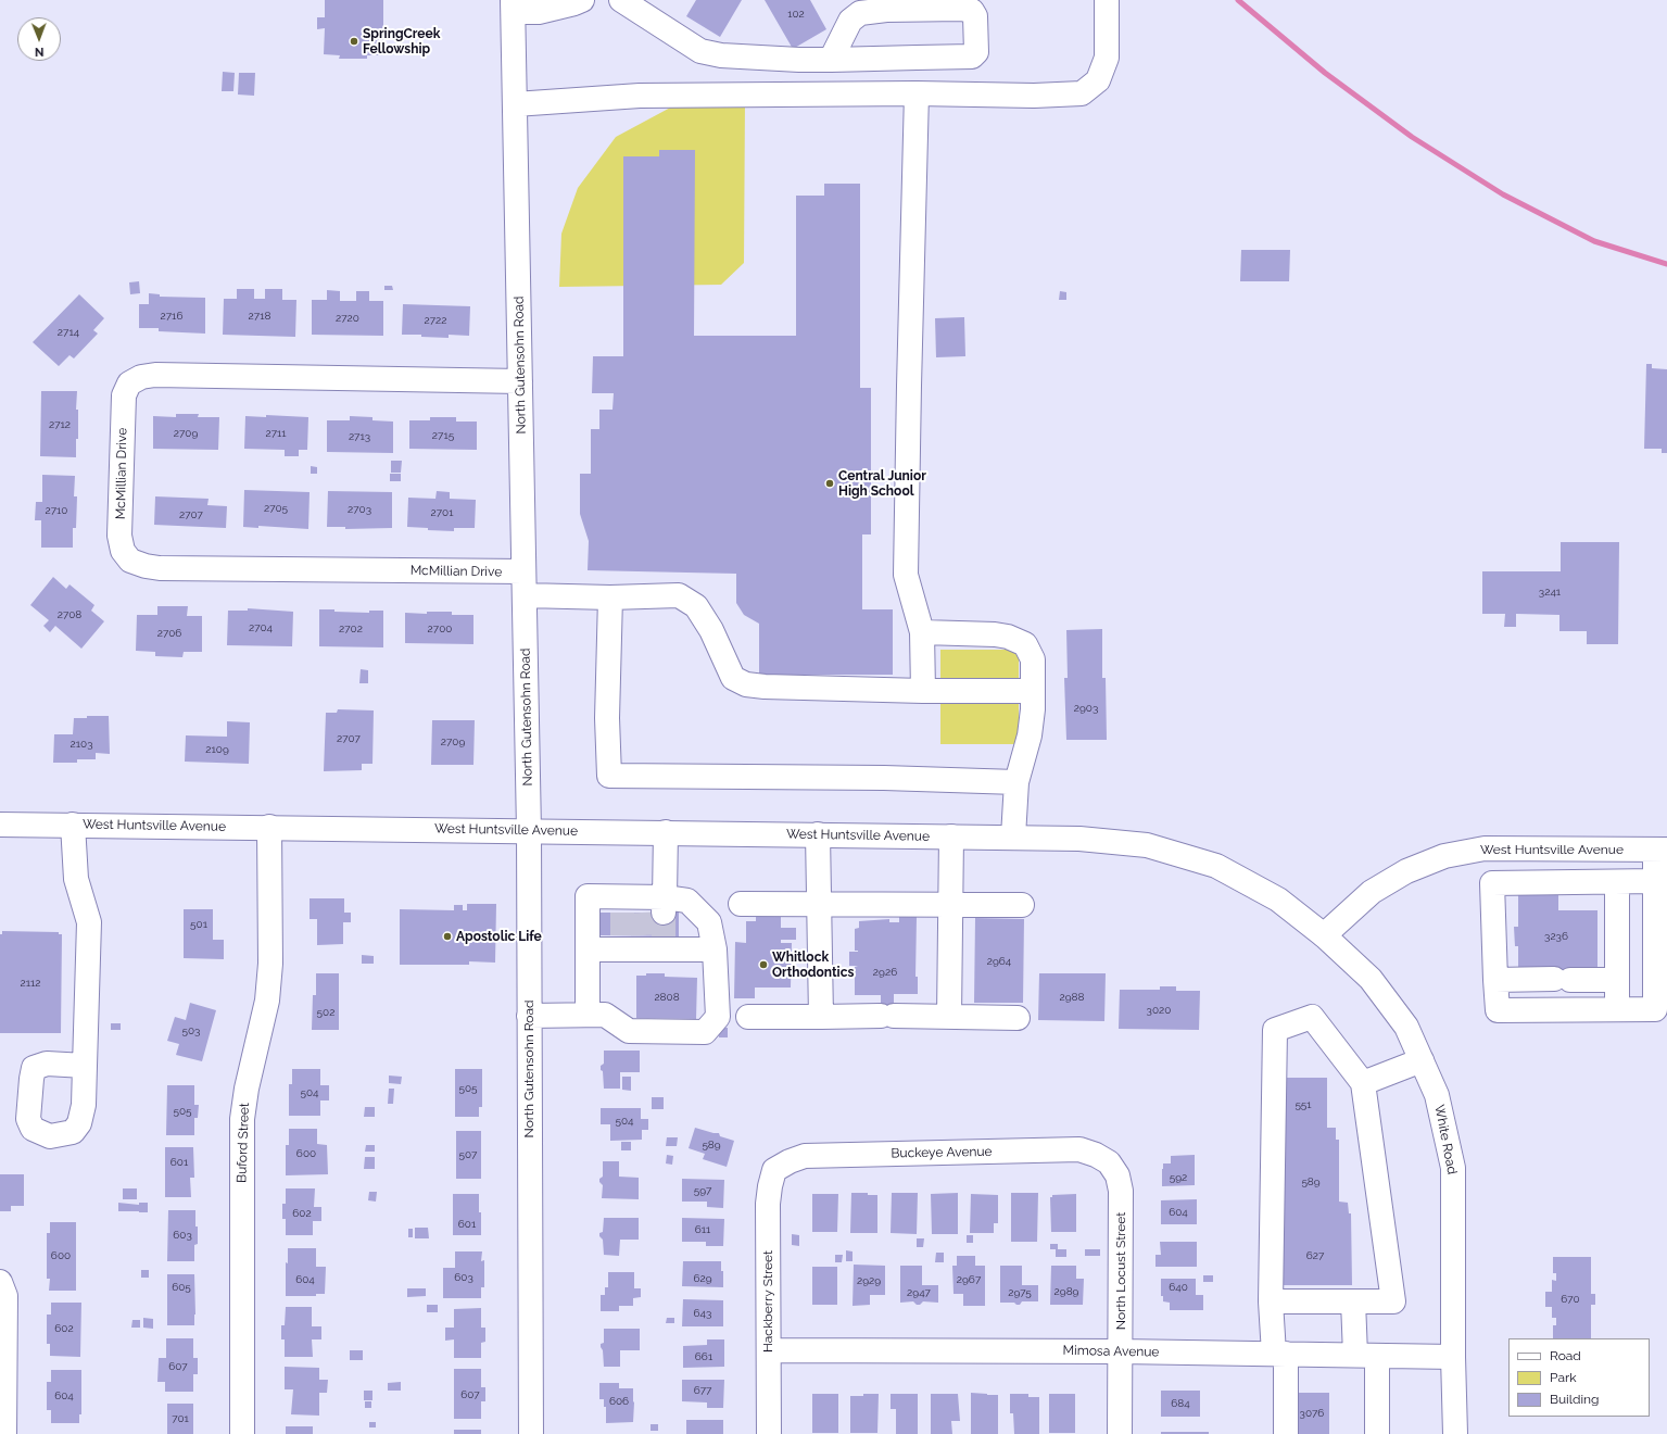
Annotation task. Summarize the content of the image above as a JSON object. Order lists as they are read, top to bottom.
{
  "streets": {
    "street": [
      "North Gutensohn Road",
      "McMillian Drive",
      "West Huntsville Avenue",
      "White Road",
      "Buford Street",
      "Buckeye Avenue",
      "North Locust Street",
      "Hackberry Street",
      "Mimosa Avenue"
    ]
  },
  "crossings": [
    ["North Gutensohn Road", "McMillian Drive"],
    ["North Gutensohn Road", "West Huntsville Avenue"],
    ["West Huntsville Avenue", "White Road"],
    ["West Huntsville Avenue", "Buford Street"],
    ["White Road", "Mimosa Avenue"],
    ["Buckeye Avenue", "North Locust Street"],
    ["Buckeye Avenue", "Hackberry Street"],
    ["North Locust Street", "Mimosa Avenue"],
    ["Hackberry Street", "Mimosa Avenue"]
  ],
  "places": [
    "SpringCreek Fellowship",
    "Central Junior High School",
    "Apostolic Life",
    "Whitlock Orthodontics"
  ],
  "house_numbers": [
    "102",
    "2716",
    "2718",
    "2720",
    "2722",
    "2714",
    "2712",
    "2709",
    "2711",
    "2715",
    "2713",
    "2705",
    "2703",
    "2710",
    "2701",
    "2707",
    "3241",
    "2708",
    "2704",
    "2702",
    "2700",
    "2706",
    "2903",
    "2707",
    "2709",
    "2103",
    "2109",
    "501",
    "3236",
    "2964",
    "2926",
    "2112",
    "2808",
    "2988",
    "3020",
    "502",
    "503",
    "505",
    "504",
    "551",
    "505",
    "504",
    "589",
    "600",
    "507",
    "601",
    "592",
    "589",
    "597",
    "604",
    "602",
    "601",
    "611",
    "603",
    "600",
    "627",
    "603",
    "629",
    "604",
    "2967",
    "2929",
    "605",
    "640",
    "2989",
    "2947",
    "2975",
    "670",
    "643",
    "602",
    "661",
    "607",
    "677",
    "607",
    "604",
    "606",
    "684",
    "3076",
    "701"
  ],
  "legend": ["Road", "Park", "Building"],
  "north": "bottom"
}
